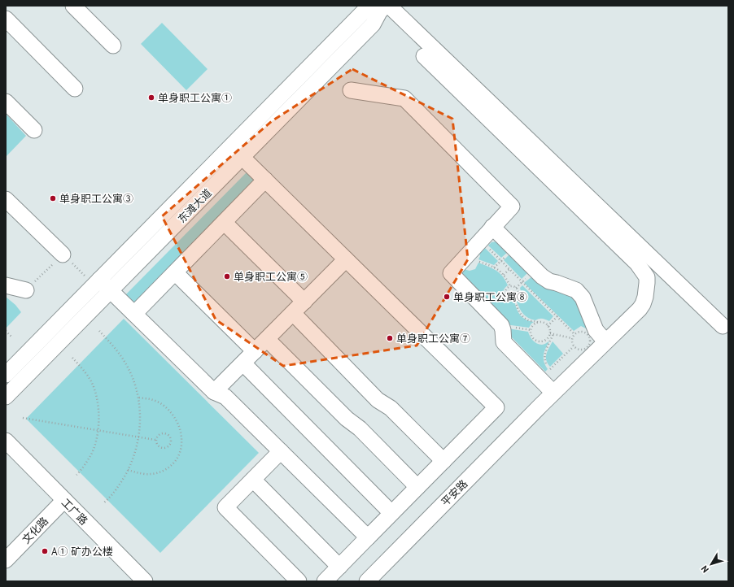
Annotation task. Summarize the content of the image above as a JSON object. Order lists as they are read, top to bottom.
{
  "streets": {
    "street": [
      "东滩大道",
      "平安路",
      "工广路",
      "文化路"
    ]
  },
  "crossings": [
    ["工广路", "文化路"]
  ],
  "places": [
    "单身职工公寓①",
    "单身职工公寓③",
    "单身职工公寓⑤",
    "单身职工公寓⑧",
    "单身职工公寓⑦",
    "A① 矿办公楼"
  ],
  "north": "bottom left"
}
